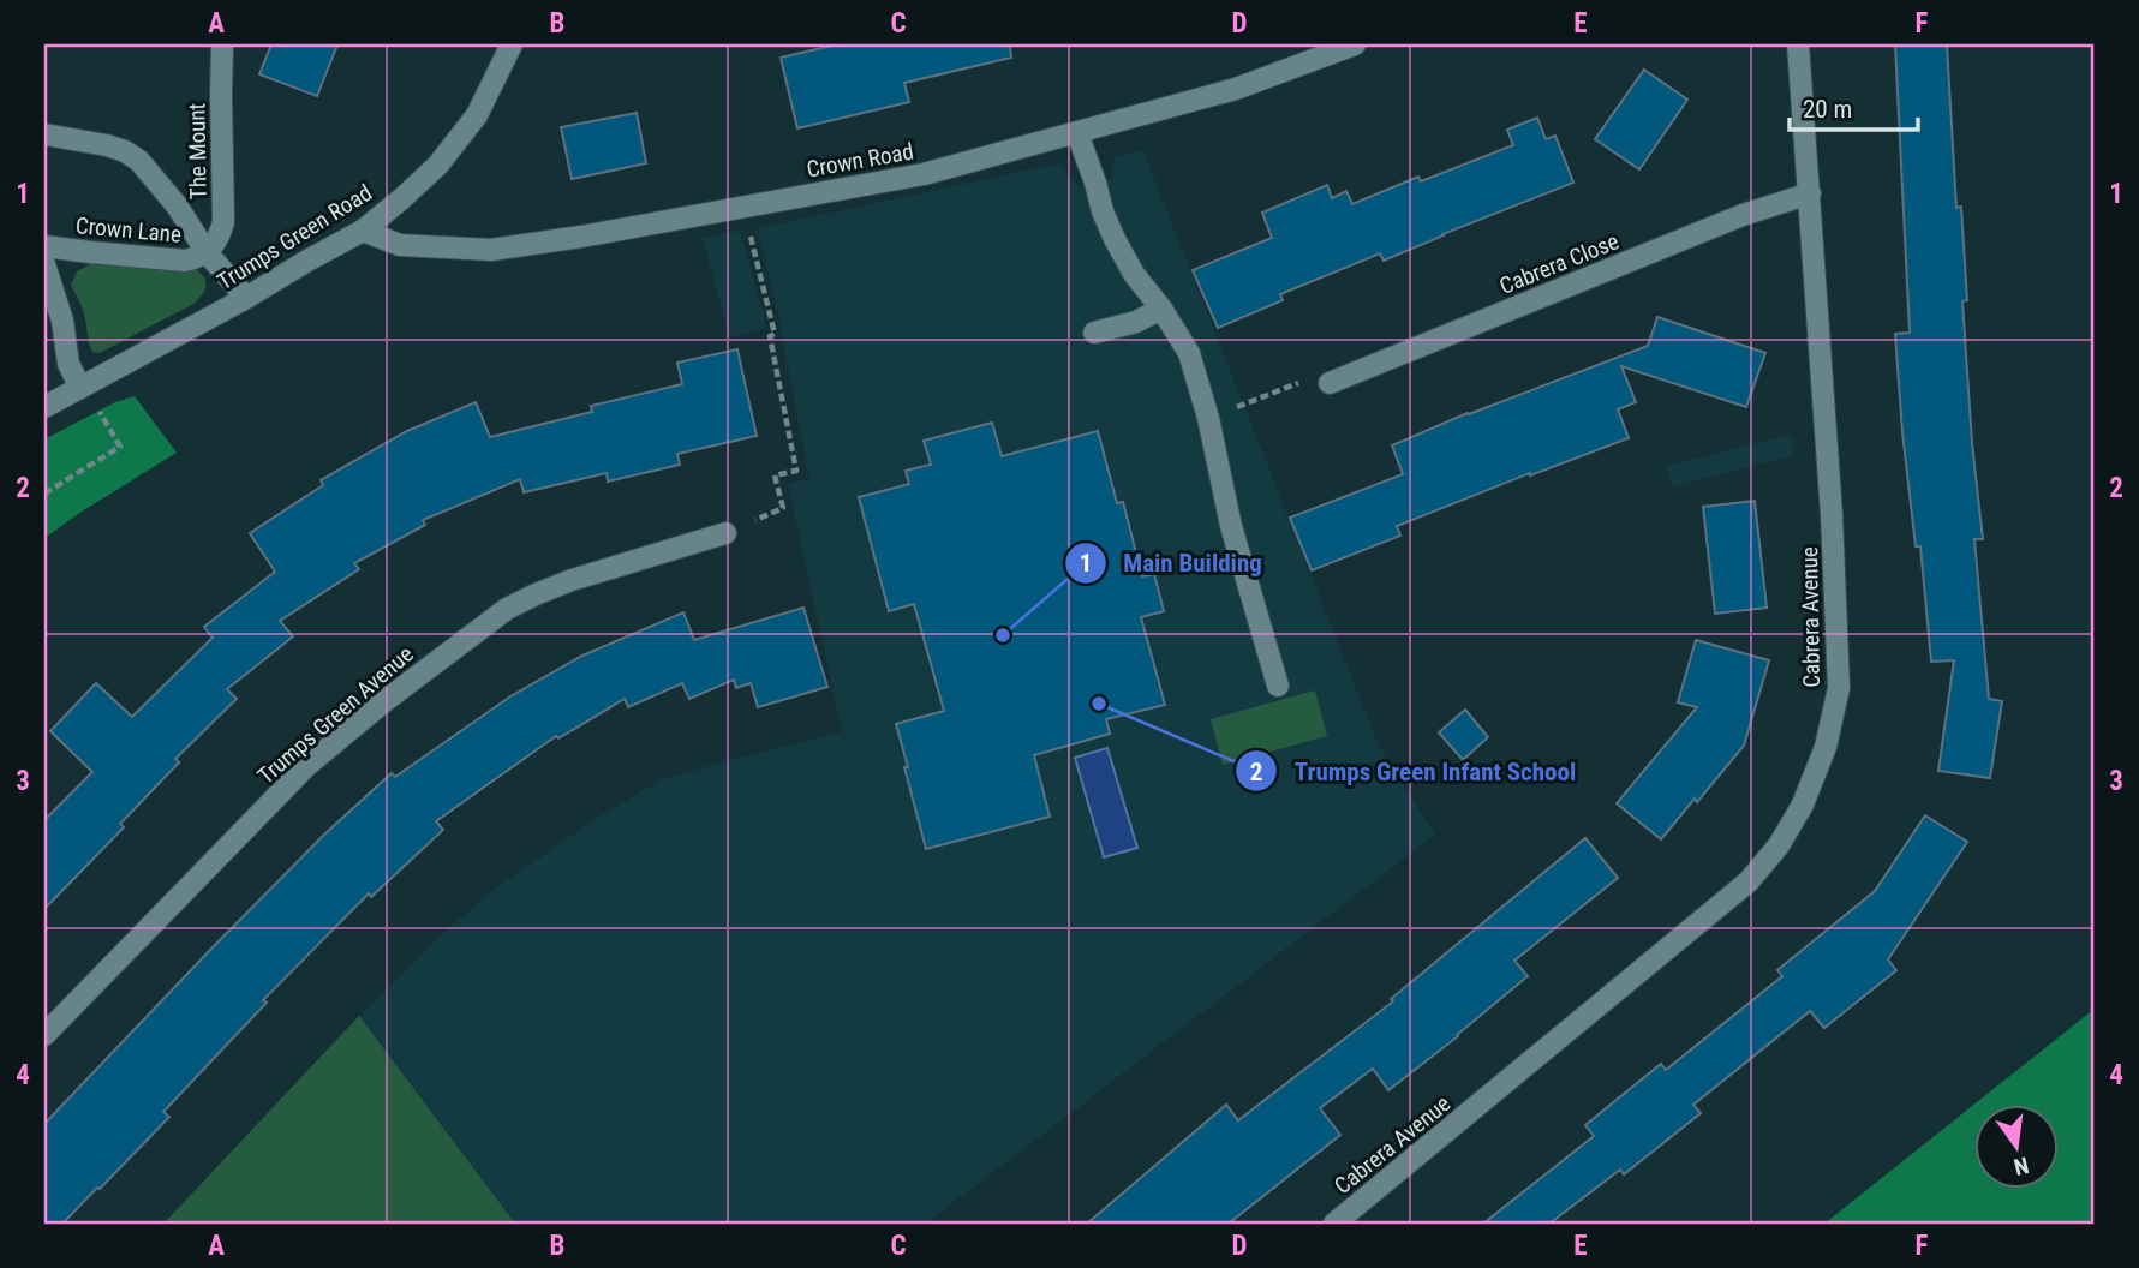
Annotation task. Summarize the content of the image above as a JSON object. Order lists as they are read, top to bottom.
{
  "streets": {
    "street": [
      "The Mount",
      "Crown Road",
      "Crown Lane",
      "Trumps Green Road",
      "Cabrera Close",
      "Cabrera Avenue",
      "Trumps Green Avenue"
    ]
  },
  "crossings": [
    ["The Mount", "Crown Lane"],
    ["Crown Road", "Trumps Green Road"],
    ["Cabrera Close", "Cabrera Avenue"]
  ],
  "places": ["Main Building", "Trumps Green Infant School"],
  "scale_bar": "20 m",
  "north": "bottom",
  "grid": {
    "columns": [
      "A",
      "B",
      "C",
      "D",
      "E",
      "F"
    ],
    "rows": [
      "1",
      "2",
      "3",
      "4"
    ]
  }
}
